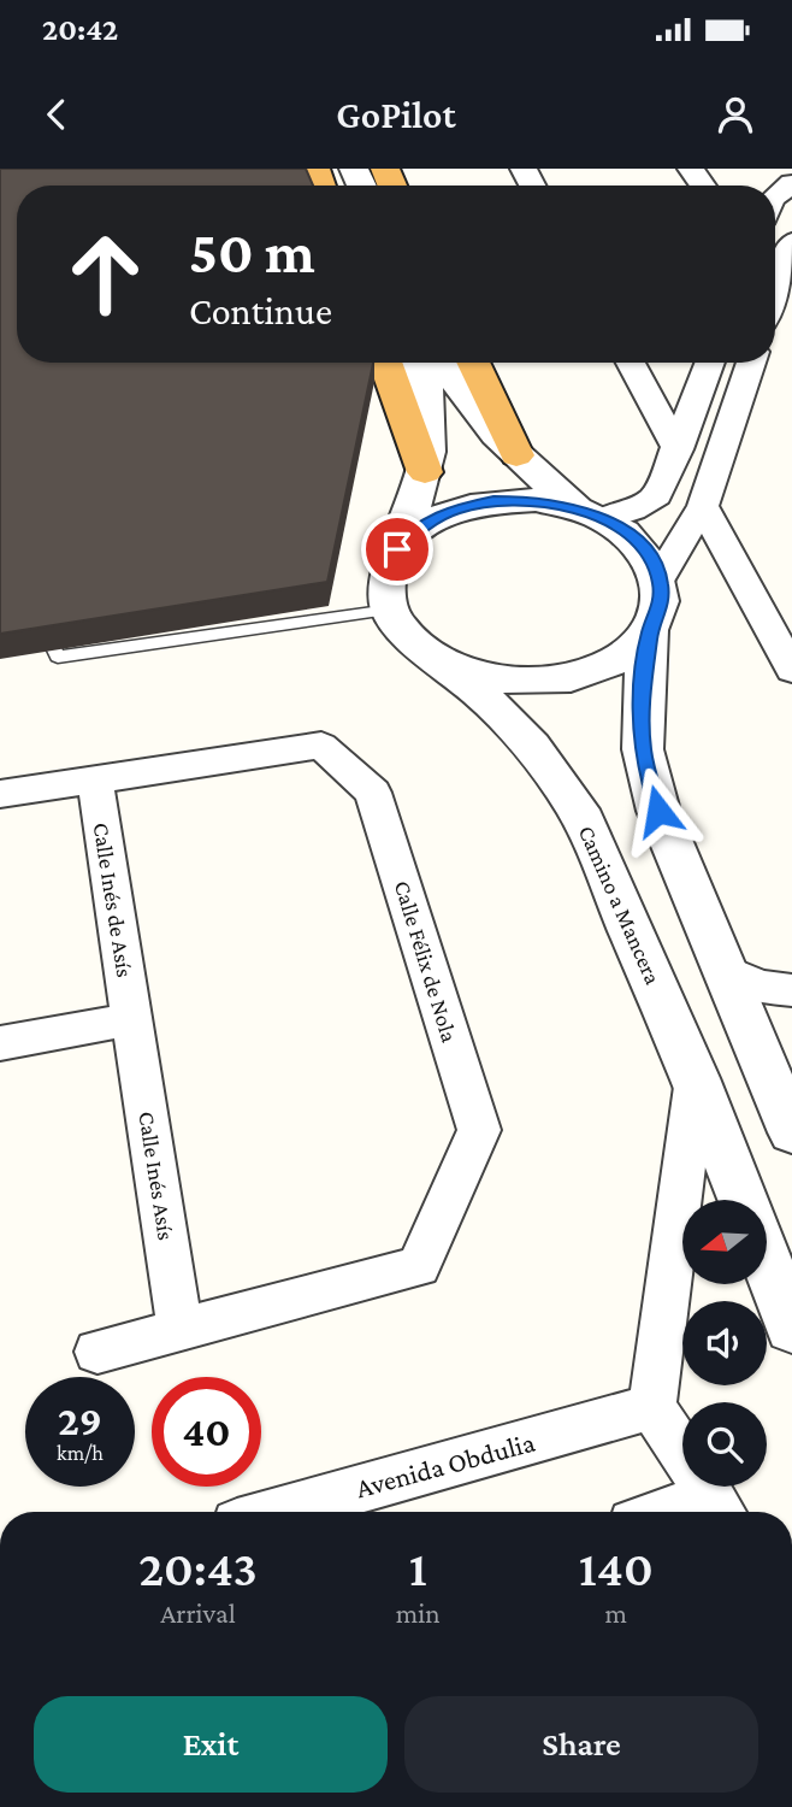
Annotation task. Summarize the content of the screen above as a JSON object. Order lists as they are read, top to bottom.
{
  "streets": {
    "street": [
      "Calle Inés de Asís",
      "Camino a Mancera",
      "Calle Félix de Nola",
      "Calle Inés Asís",
      "Avenida Obdulia"
    ]
  },
  "crossings": [
    ["Calle Inés de Asís", "Calle Félix de Nola"],
    ["Calle Inés de Asís", "Calle Inés Asís"],
    ["Calle Félix de Nola", "Calle Inés Asís"]
  ],
  "north": "left",
  "page": {
    "status": "20:42",
    "header": "GoPilot",
    "turn": ["50 m", "Continue"],
    "speed": "29 km/h",
    "limit": "40",
    "eta": [
      "20:43",
      "Arrival",
      "1",
      "min",
      "140",
      "m"
    ],
    "buttons": ["Exit", "Share"]
  }
}
